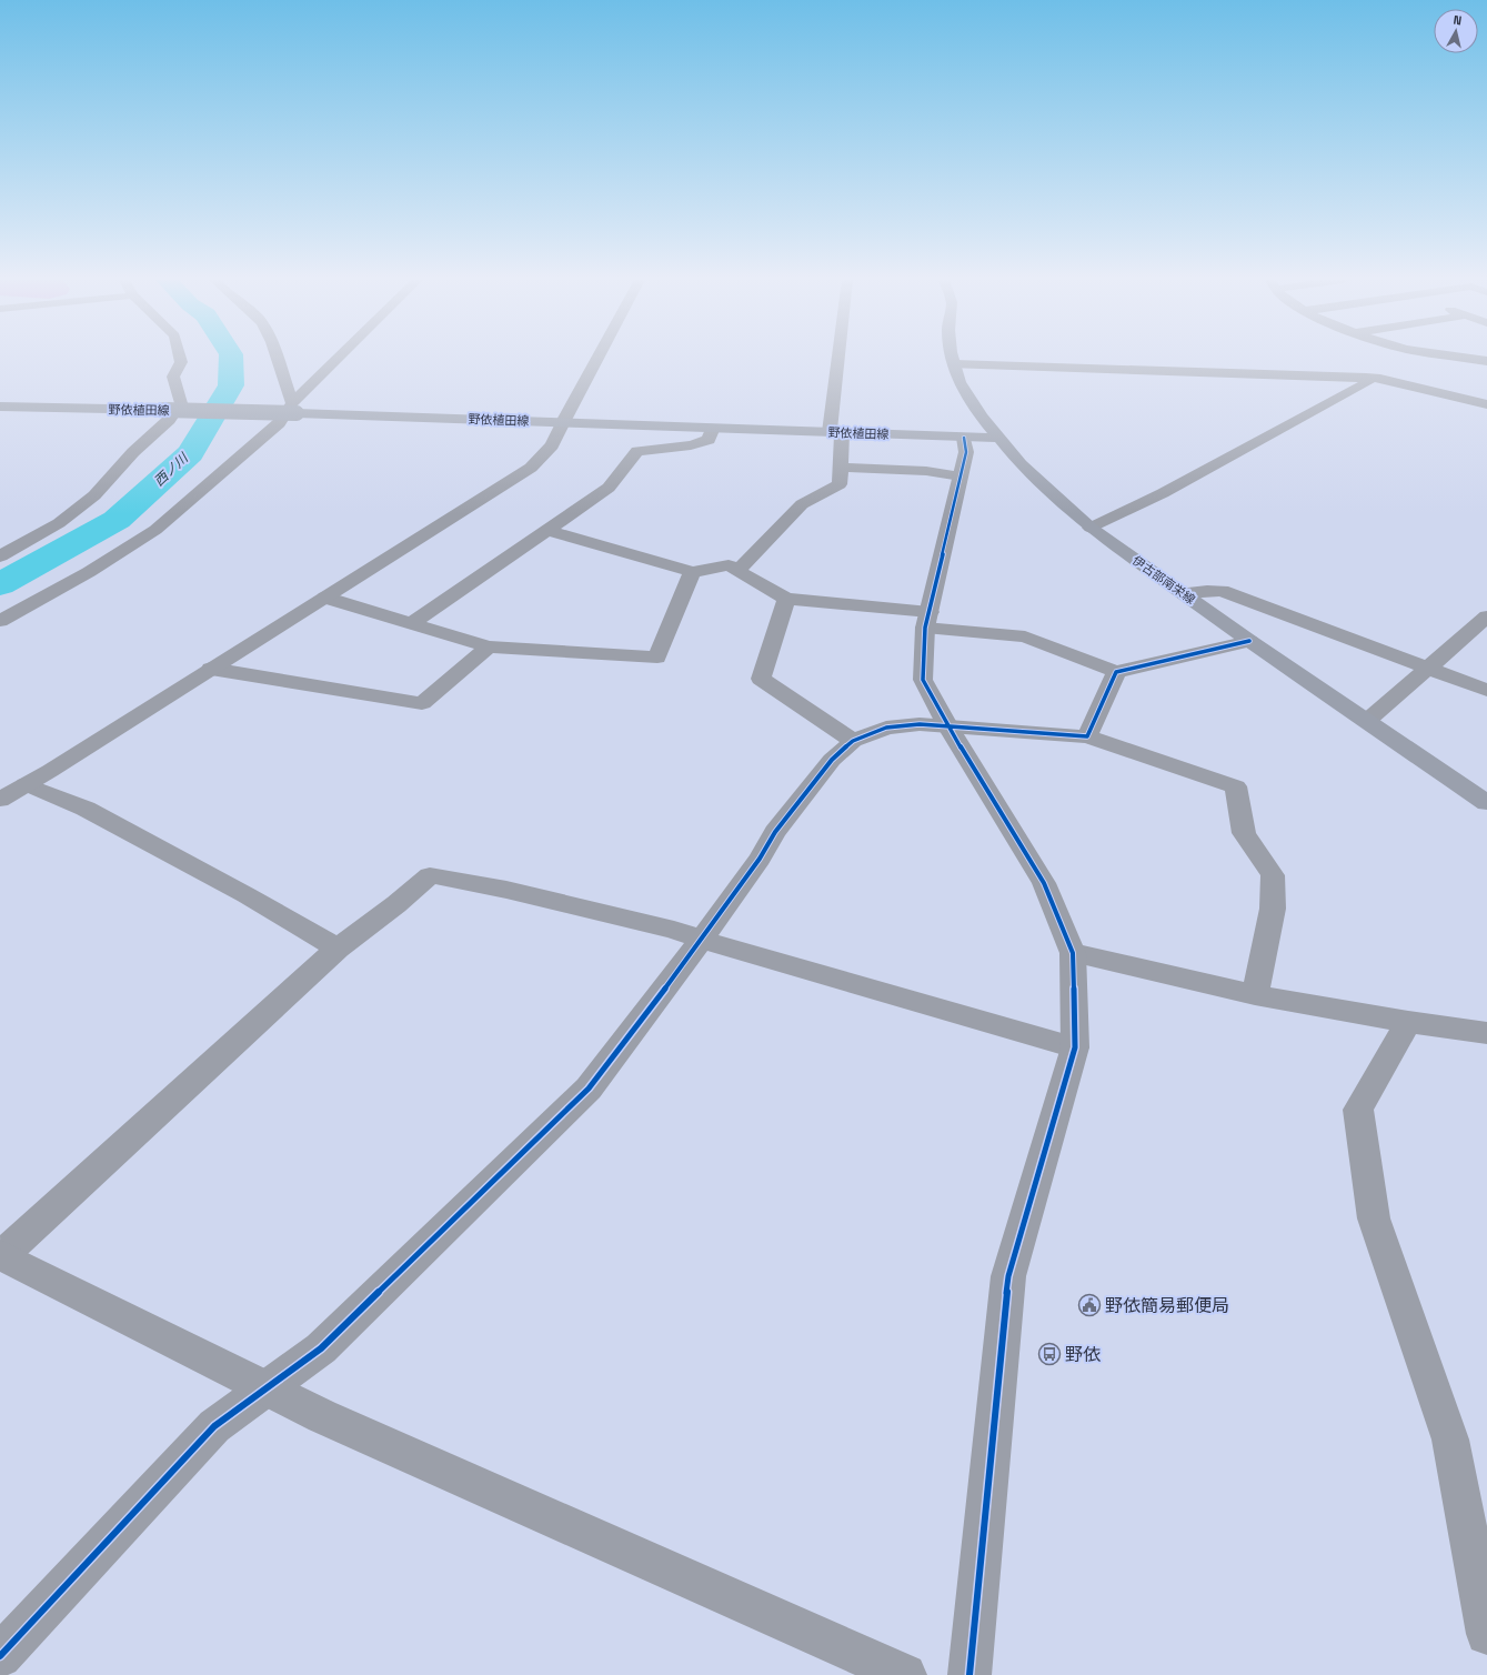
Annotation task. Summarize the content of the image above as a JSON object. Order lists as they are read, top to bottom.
{
  "streets": {
    "main road": ["野依植田線", "伊古部南栄線"]
  },
  "crossings": [
    ["野依植田線", "伊古部南栄線"]
  ],
  "water": ["西ノ川"],
  "places": {
    "public building": ["野依簡易郵便局"],
    "bus stop": ["野依"]
  },
  "north": "top"
}
